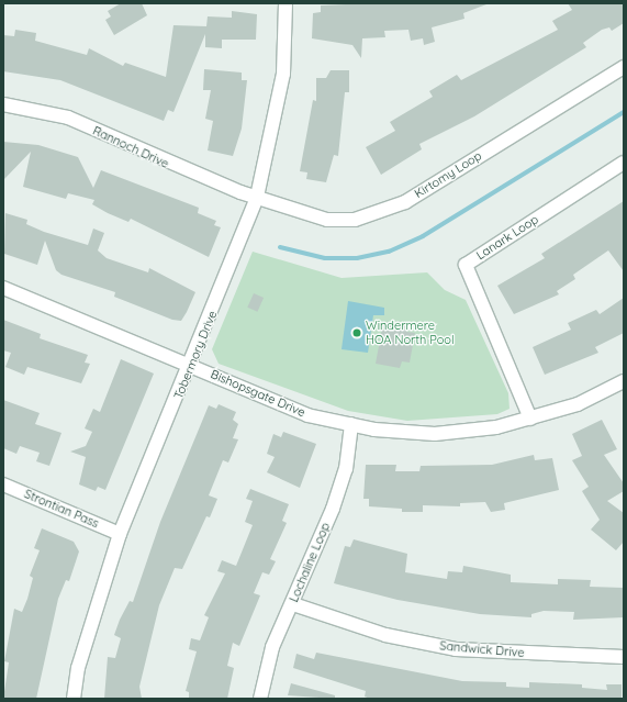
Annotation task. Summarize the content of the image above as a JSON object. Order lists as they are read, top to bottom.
{
  "streets": {
    "street": [
      "Rannoch Drive",
      "Kirtomy Loop",
      "Lanark Loop",
      "Tobermory Drive",
      "Bishopsgate Drive",
      "Strontian Pass",
      "Lochaline Loop",
      "Sandwick Drive"
    ]
  },
  "crossings": [
    ["Rannoch Drive", "Kirtomy Loop"],
    ["Rannoch Drive", "Tobermory Drive"],
    ["Kirtomy Loop", "Tobermory Drive"],
    ["Lanark Loop", "Bishopsgate Drive"],
    ["Tobermory Drive", "Bishopsgate Drive"],
    ["Tobermory Drive", "Strontian Pass"],
    ["Bishopsgate Drive", "Lochaline Loop"],
    ["Lochaline Loop", "Sandwick Drive"]
  ],
  "places": ["Windermere HOA North Pool"]
}
